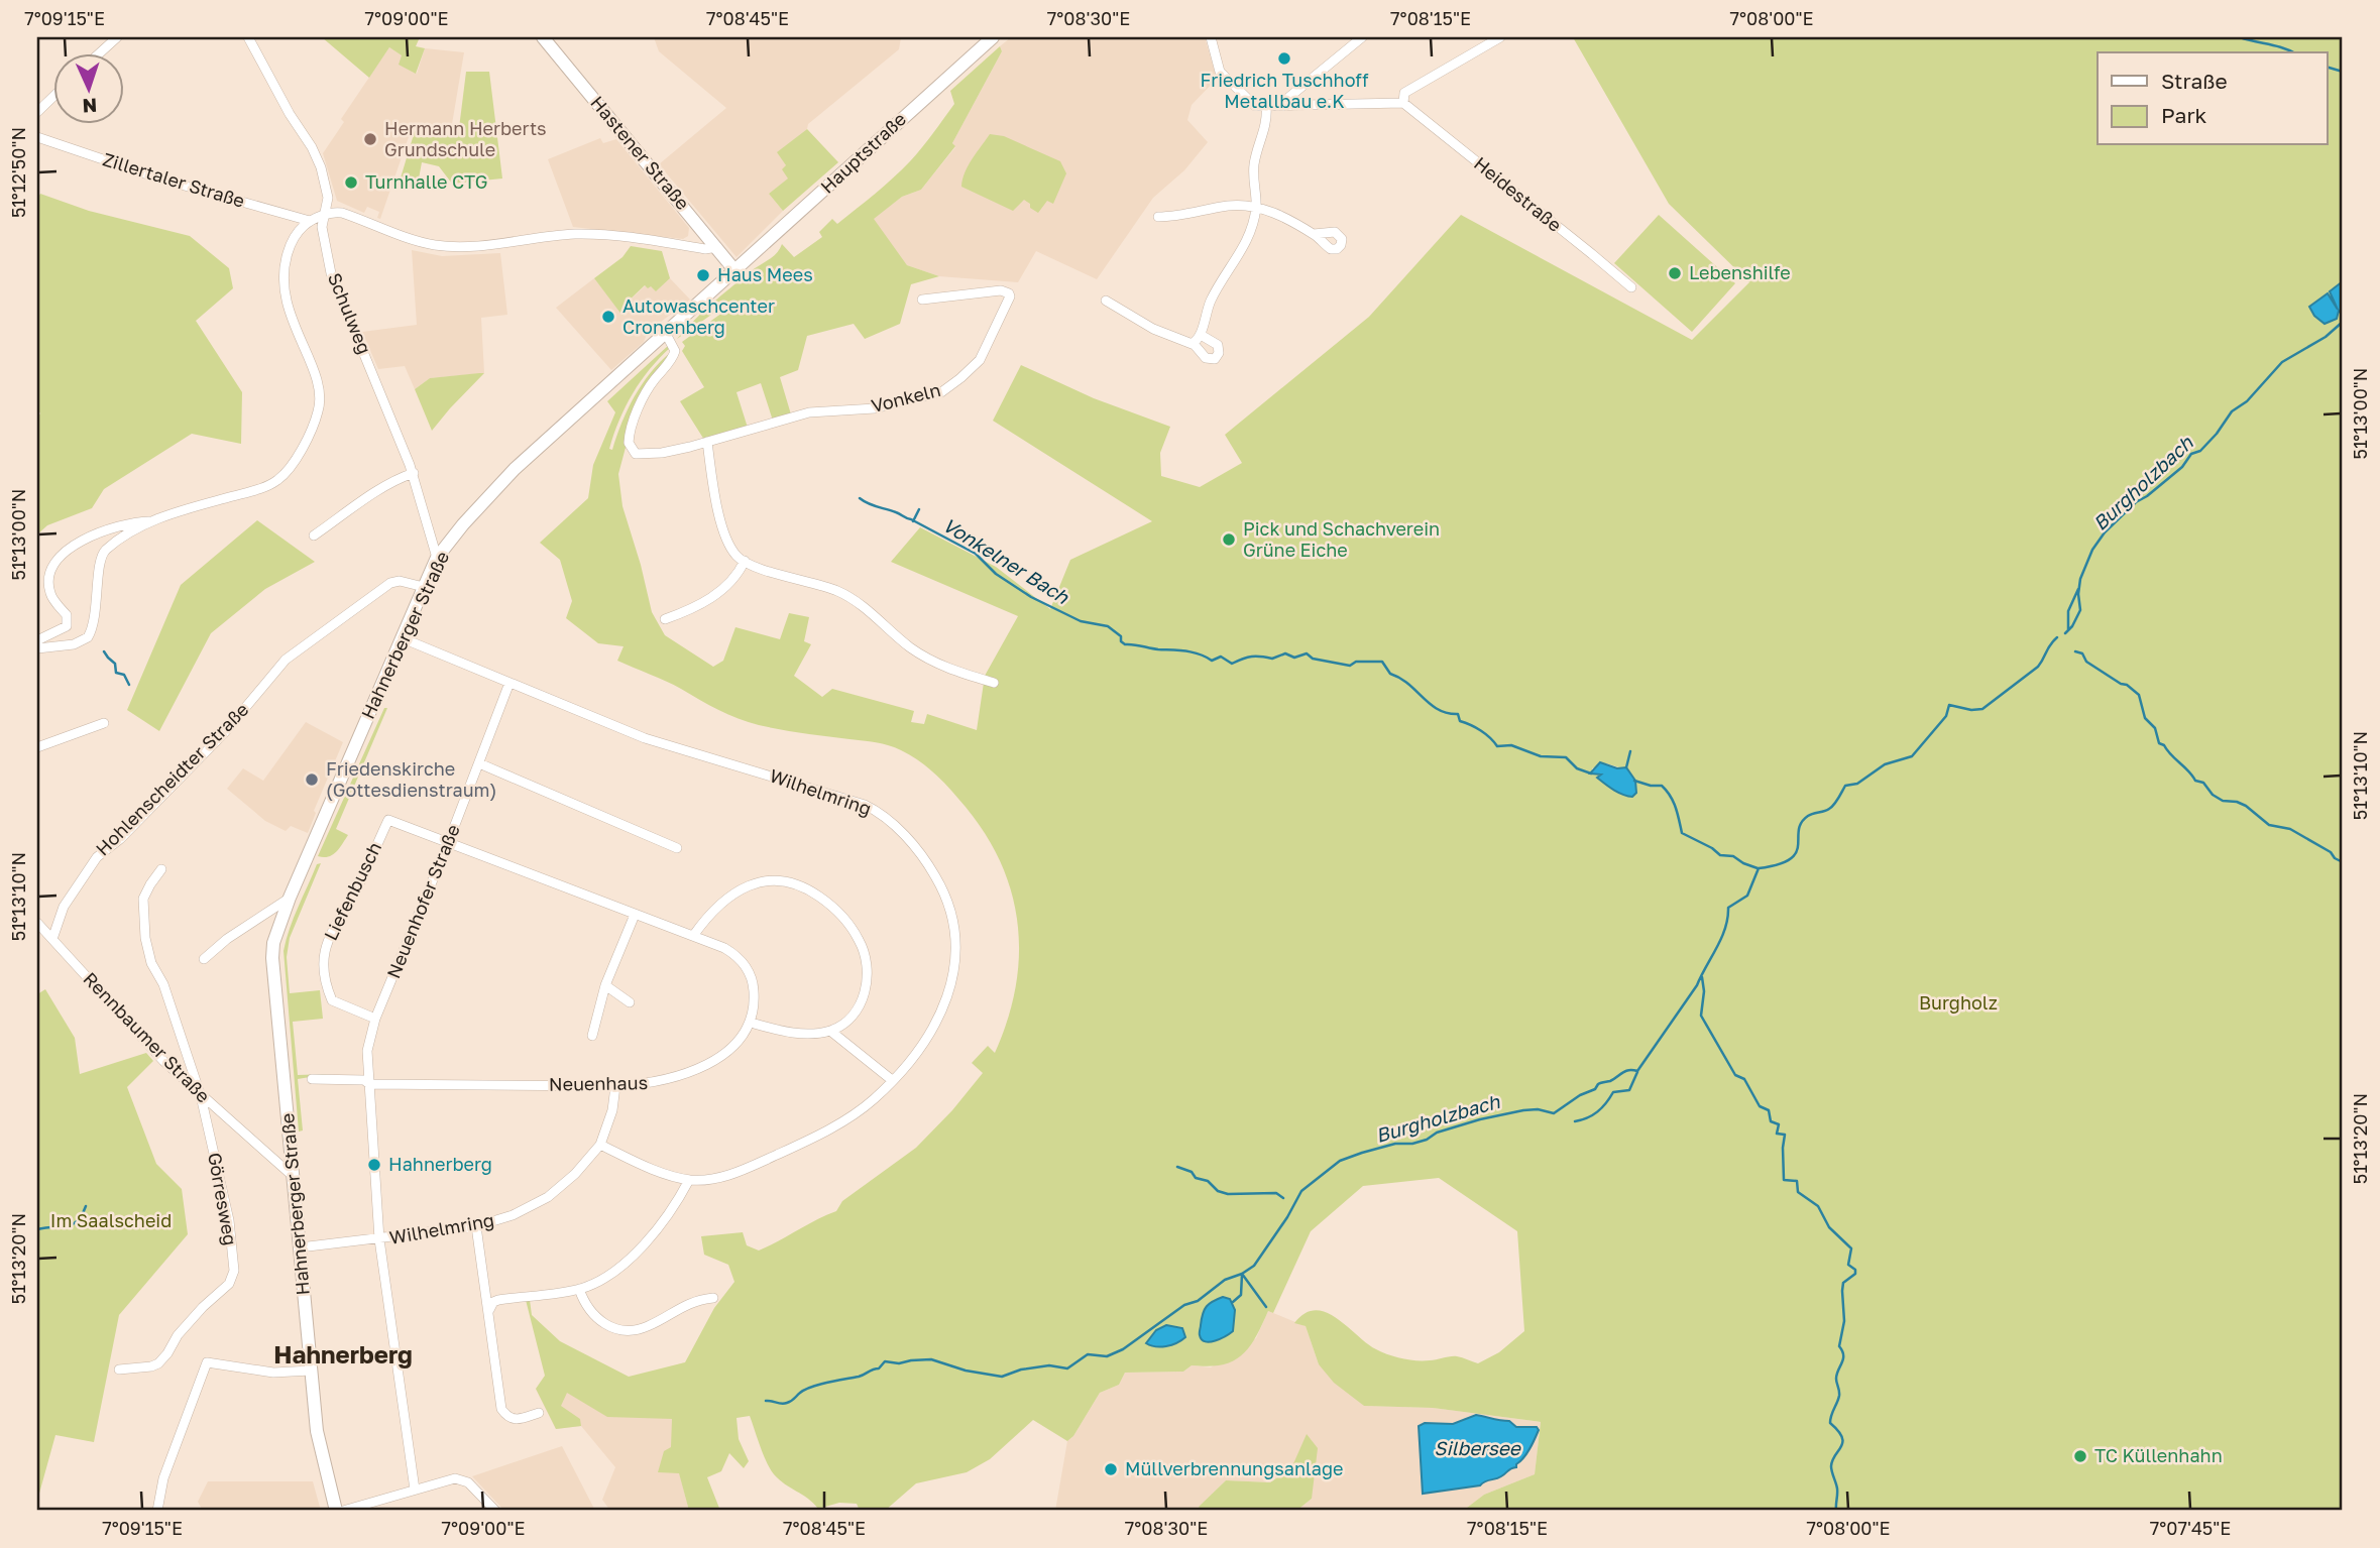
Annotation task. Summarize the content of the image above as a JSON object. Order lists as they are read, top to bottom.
{
  "streets": {
    "main road": ["Hastener Straße", "Hauptstraße", "Hahnerberger Straße"],
    "street": [
      "Zillertaler Straße",
      "Heidestraße",
      "Schulweg",
      "Vonkeln",
      "Hohlenscheidter Straße",
      "Wilhelmring",
      "Liefenbusch",
      "Neuenhofer Straße",
      "Rennbaumer Straße",
      "Neuenhaus",
      "Görresweg"
    ]
  },
  "crossings": [
    ["Hastener Straße", "Hauptstraße"],
    ["Hastener Straße", "Hahnerberger Straße"],
    ["Hauptstraße", "Hahnerberger Straße"],
    ["Schulweg", "Hahnerberger Straße"],
    ["Vonkeln", "Hahnerberger Straße"],
    ["Hahnerberger Straße", "Hohlenscheidter Straße"],
    ["Hahnerberger Straße", "Wilhelmring"],
    ["Hahnerberger Straße", "Rennbaumer Straße"],
    ["Hohlenscheidter Straße", "Rennbaumer Straße"],
    ["Wilhelmring", "Neuenhofer Straße"],
    ["Wilhelmring", "Neuenhaus"],
    ["Liefenbusch", "Neuenhofer Straße"],
    ["Neuenhofer Straße", "Neuenhaus"],
    ["Rennbaumer Straße", "Görresweg"]
  ],
  "districts": ["Hahnerberg"],
  "water": ["Burgholzbach", "Vonkelner Bach", "Silbersee"],
  "parks": ["Burgholz", "Im Saalscheid"],
  "places": [
    "Friedrich Tuschhoff Metallbau e.K",
    "Hermann Herberts Grundschule",
    "Turnhalle CTG",
    "Lebenshilfe",
    "Haus Mees",
    "Autowaschcenter Cronenberg",
    "Pick und Schachverein Grüne Eiche",
    "Friedenskirche (Gottesdienstraum)",
    "Hahnerberg",
    "TC Küllenhahn",
    "Müllverbrennungsanlage"
  ],
  "legend": ["Straße", "Park"],
  "north": "bottom",
  "coordinates": [
    "7°09'15\"E",
    "7°09'00\"E",
    "7°08'45\"E",
    "7°08'30\"E",
    "7°08'15\"E",
    "7°08'00\"E",
    "51°12'50\"N",
    "51°13'00\"N",
    "51°13'10\"N",
    "51°13'20\"N",
    "7°07'45\"E"
  ]
}
